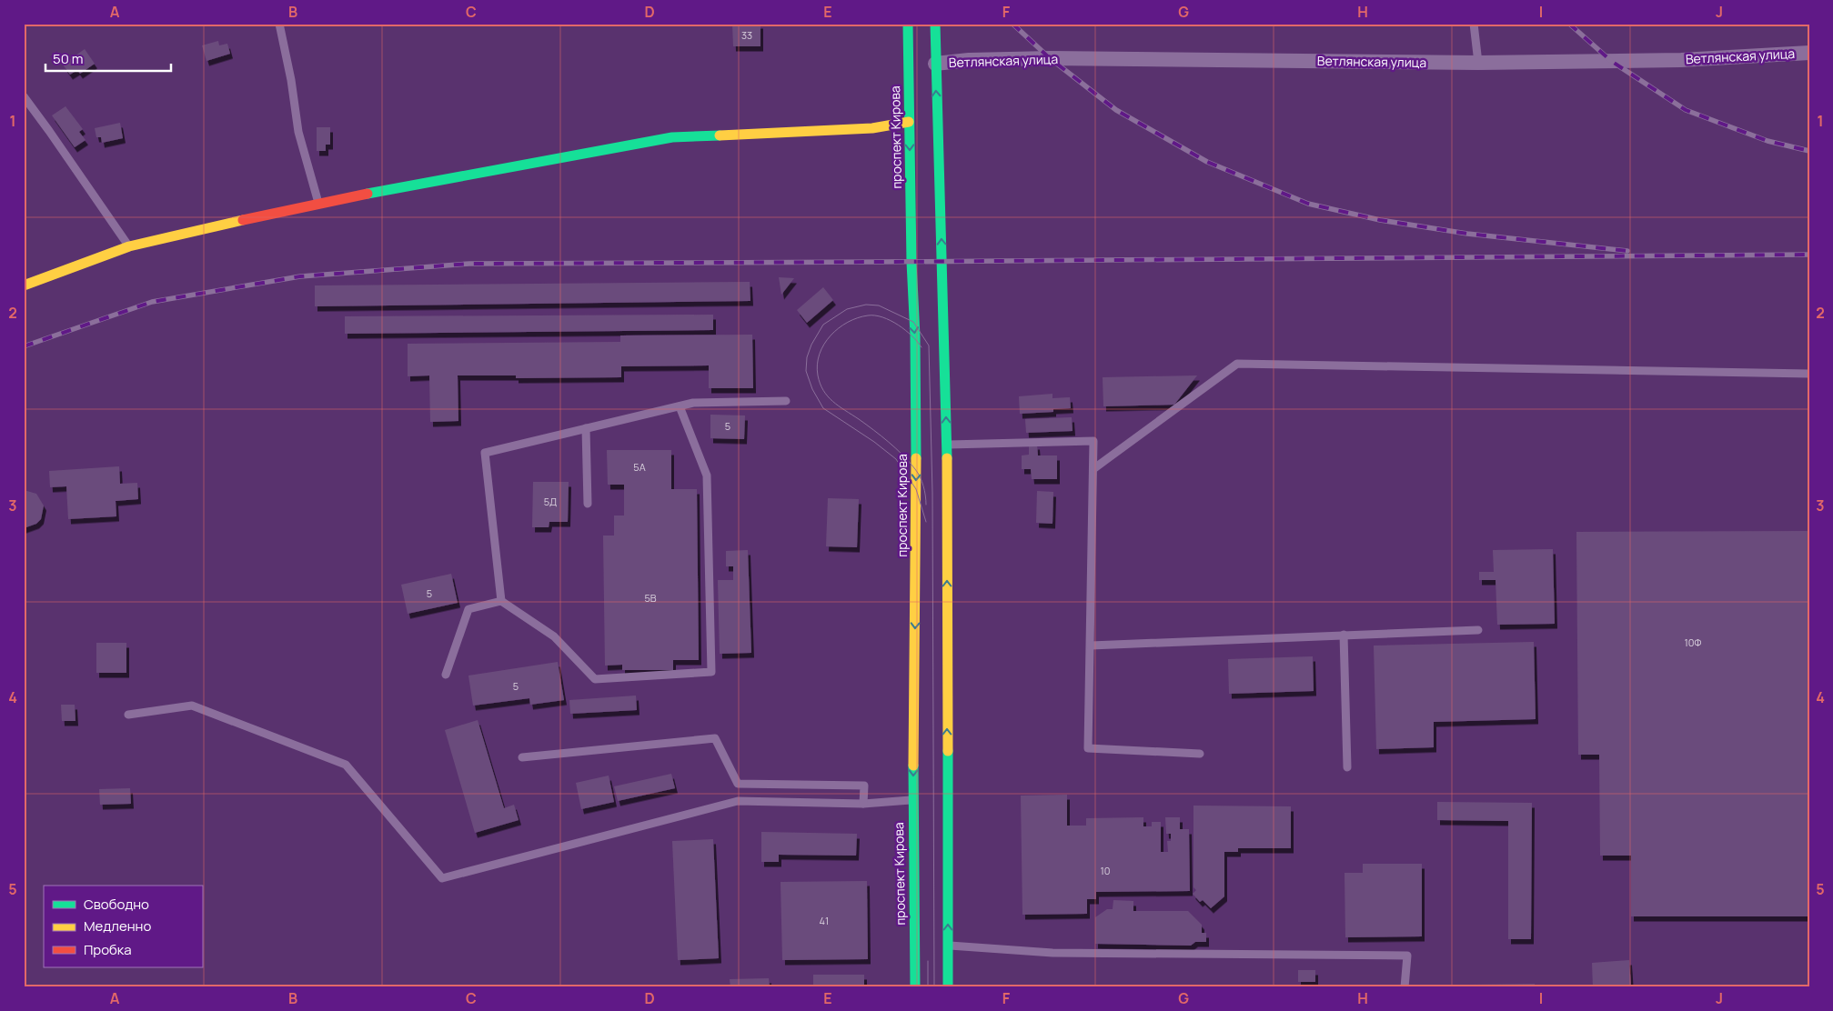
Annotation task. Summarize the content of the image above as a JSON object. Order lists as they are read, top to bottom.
{
  "streets": {
    "main road": ["проспект Кирова"],
    "street": ["Ветлянская улица"]
  },
  "house_numbers": [
    "33",
    "5",
    "5А",
    "5Д",
    "5",
    "5В",
    "10Ф",
    "5",
    "10",
    "41"
  ],
  "legend": ["Свободно", "Медленно", "Пробка"],
  "scale_bar": "50 m",
  "grid": {
    "columns": [
      "A",
      "B",
      "C",
      "D",
      "E",
      "F",
      "G",
      "H",
      "I",
      "J"
    ],
    "rows": [
      "1",
      "2",
      "3",
      "4",
      "5"
    ]
  }
}
